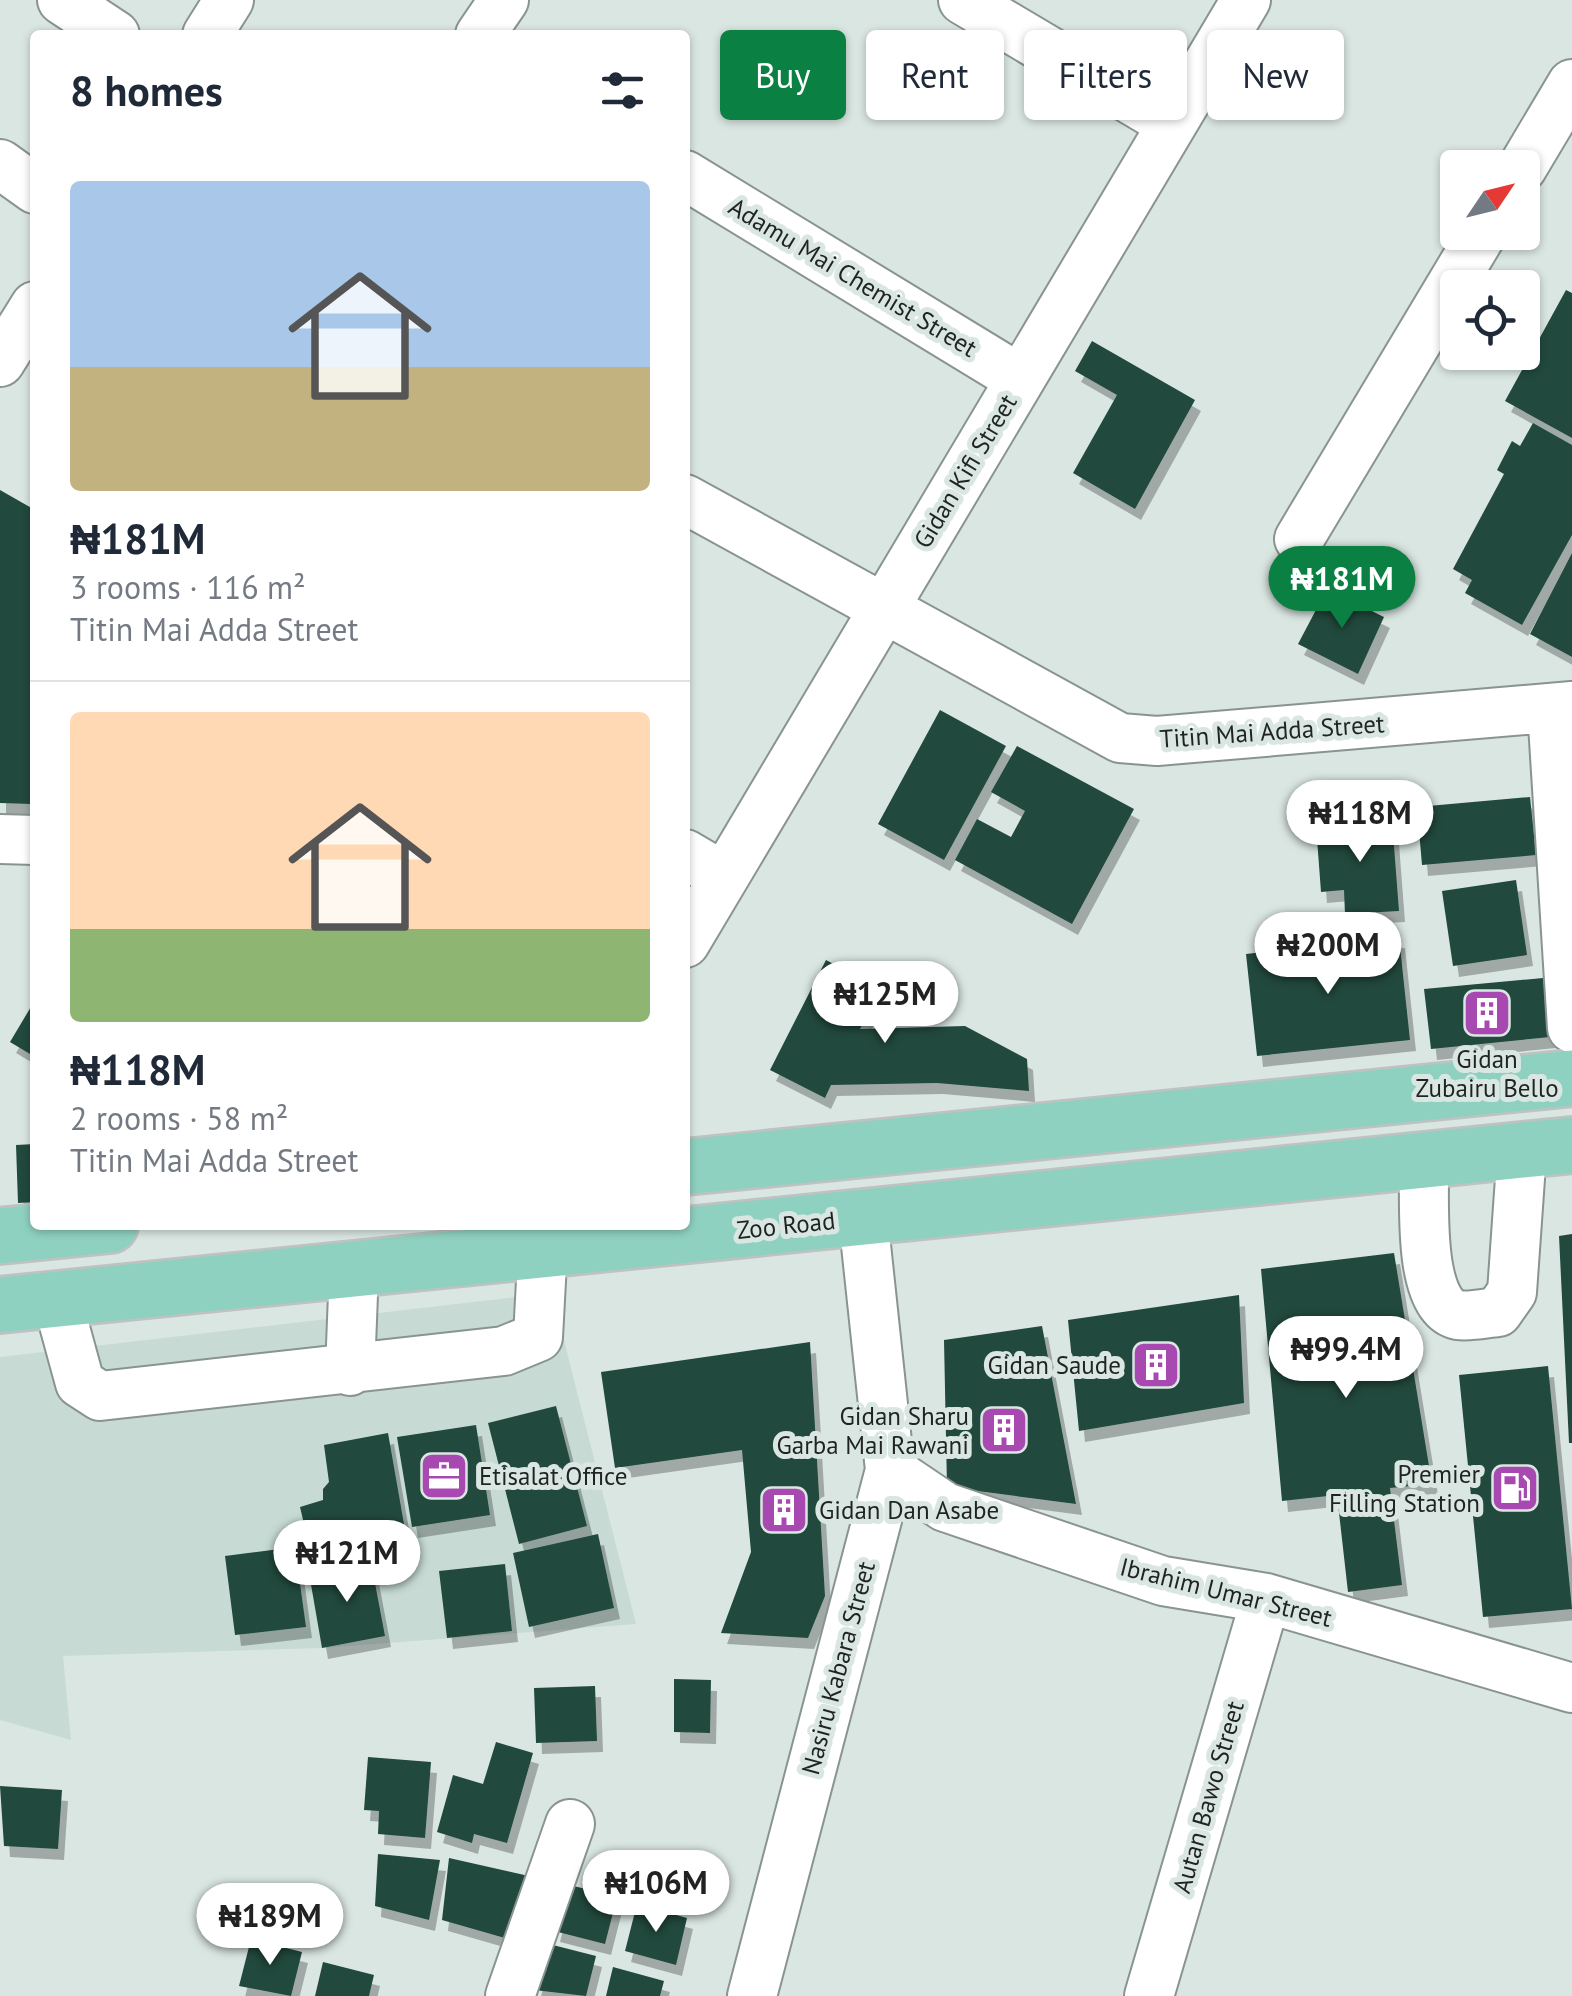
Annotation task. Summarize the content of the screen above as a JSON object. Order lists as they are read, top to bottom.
{
  "streets": {
    "main road": ["Zoo Road"],
    "street": [
      "Adamu Mai Chemist Street",
      "Gidan Kifi Street",
      "Titin Mai Adda Street",
      "Ibrahim Umar Street",
      "Nasiru Kabara Street",
      "Autan Bawo Street"
    ]
  },
  "crossings": [
    ["Adamu Mai Chemist Street", "Gidan Kifi Street"],
    ["Gidan Kifi Street", "Titin Mai Adda Street"],
    ["Zoo Road", "Nasiru Kabara Street"],
    ["Ibrahim Umar Street", "Nasiru Kabara Street"],
    ["Ibrahim Umar Street", "Autan Bawo Street"]
  ],
  "places": {
    "building": [
      "Gidan Zubairu Bello",
      "Gidan Saude",
      "Gidan Sharu Garba Mai Rawani",
      "Gidan Dan Asabe"
    ],
    "office": ["Etisalat Office"],
    "fuel station": ["Premier Filling Station"]
  },
  "north": "top right",
  "page": {
    "chip": [
      "Buy",
      "Rent",
      "Filters",
      "New"
    ],
    "heading": "8 homes",
    "list": [
      {
        "name": "₦181M",
        "note": "3 rooms · 116 m² · Titin Mai Adda Street"
      },
      {
        "name": "₦118M",
        "note": "2 rooms · 58 m² · Titin Mai Adda Street"
      }
    ],
    "price": [
      "₦181M",
      "₦118M",
      "₦200M",
      "₦125M",
      "₦99.4M",
      "₦121M",
      "₦106M",
      "₦189M"
    ]
  }
}
